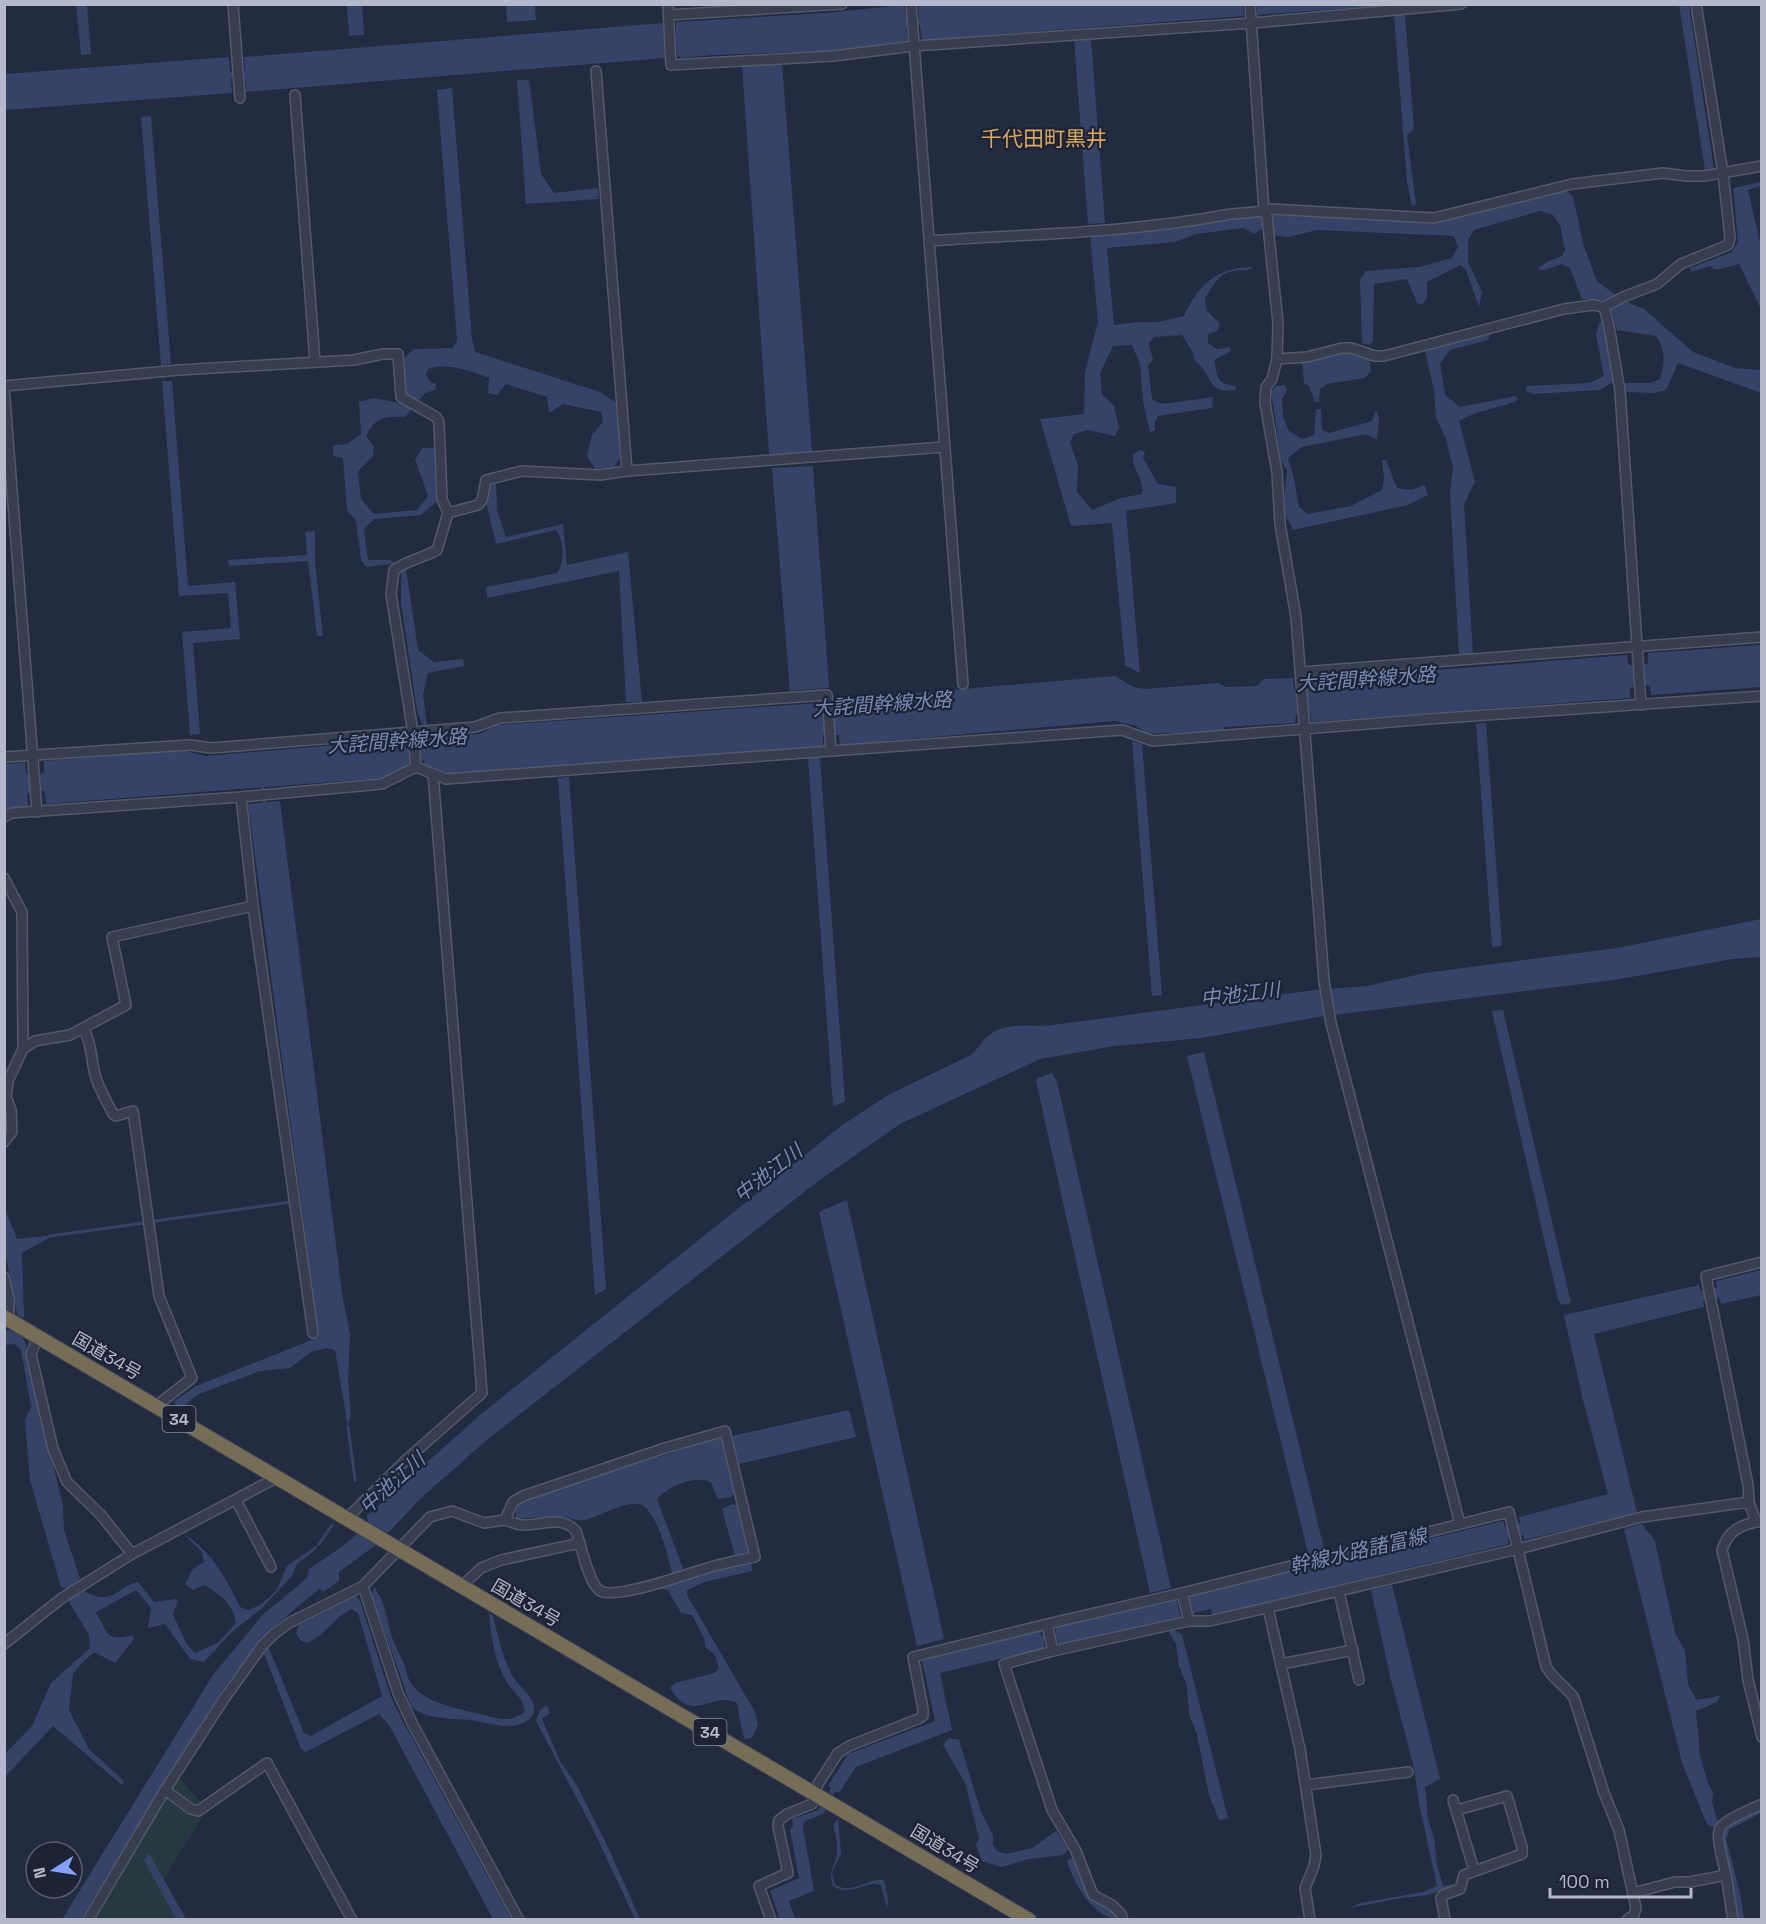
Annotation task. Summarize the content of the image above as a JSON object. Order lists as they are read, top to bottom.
{
  "streets": {
    "highway": ["国道34号", "34"]
  },
  "districts": ["千代田町黒井"],
  "water": ["大詫間幹線水路", "中池江川", "幹線水路諸富線"],
  "scale_bar": "100 m",
  "north": "left"
}
